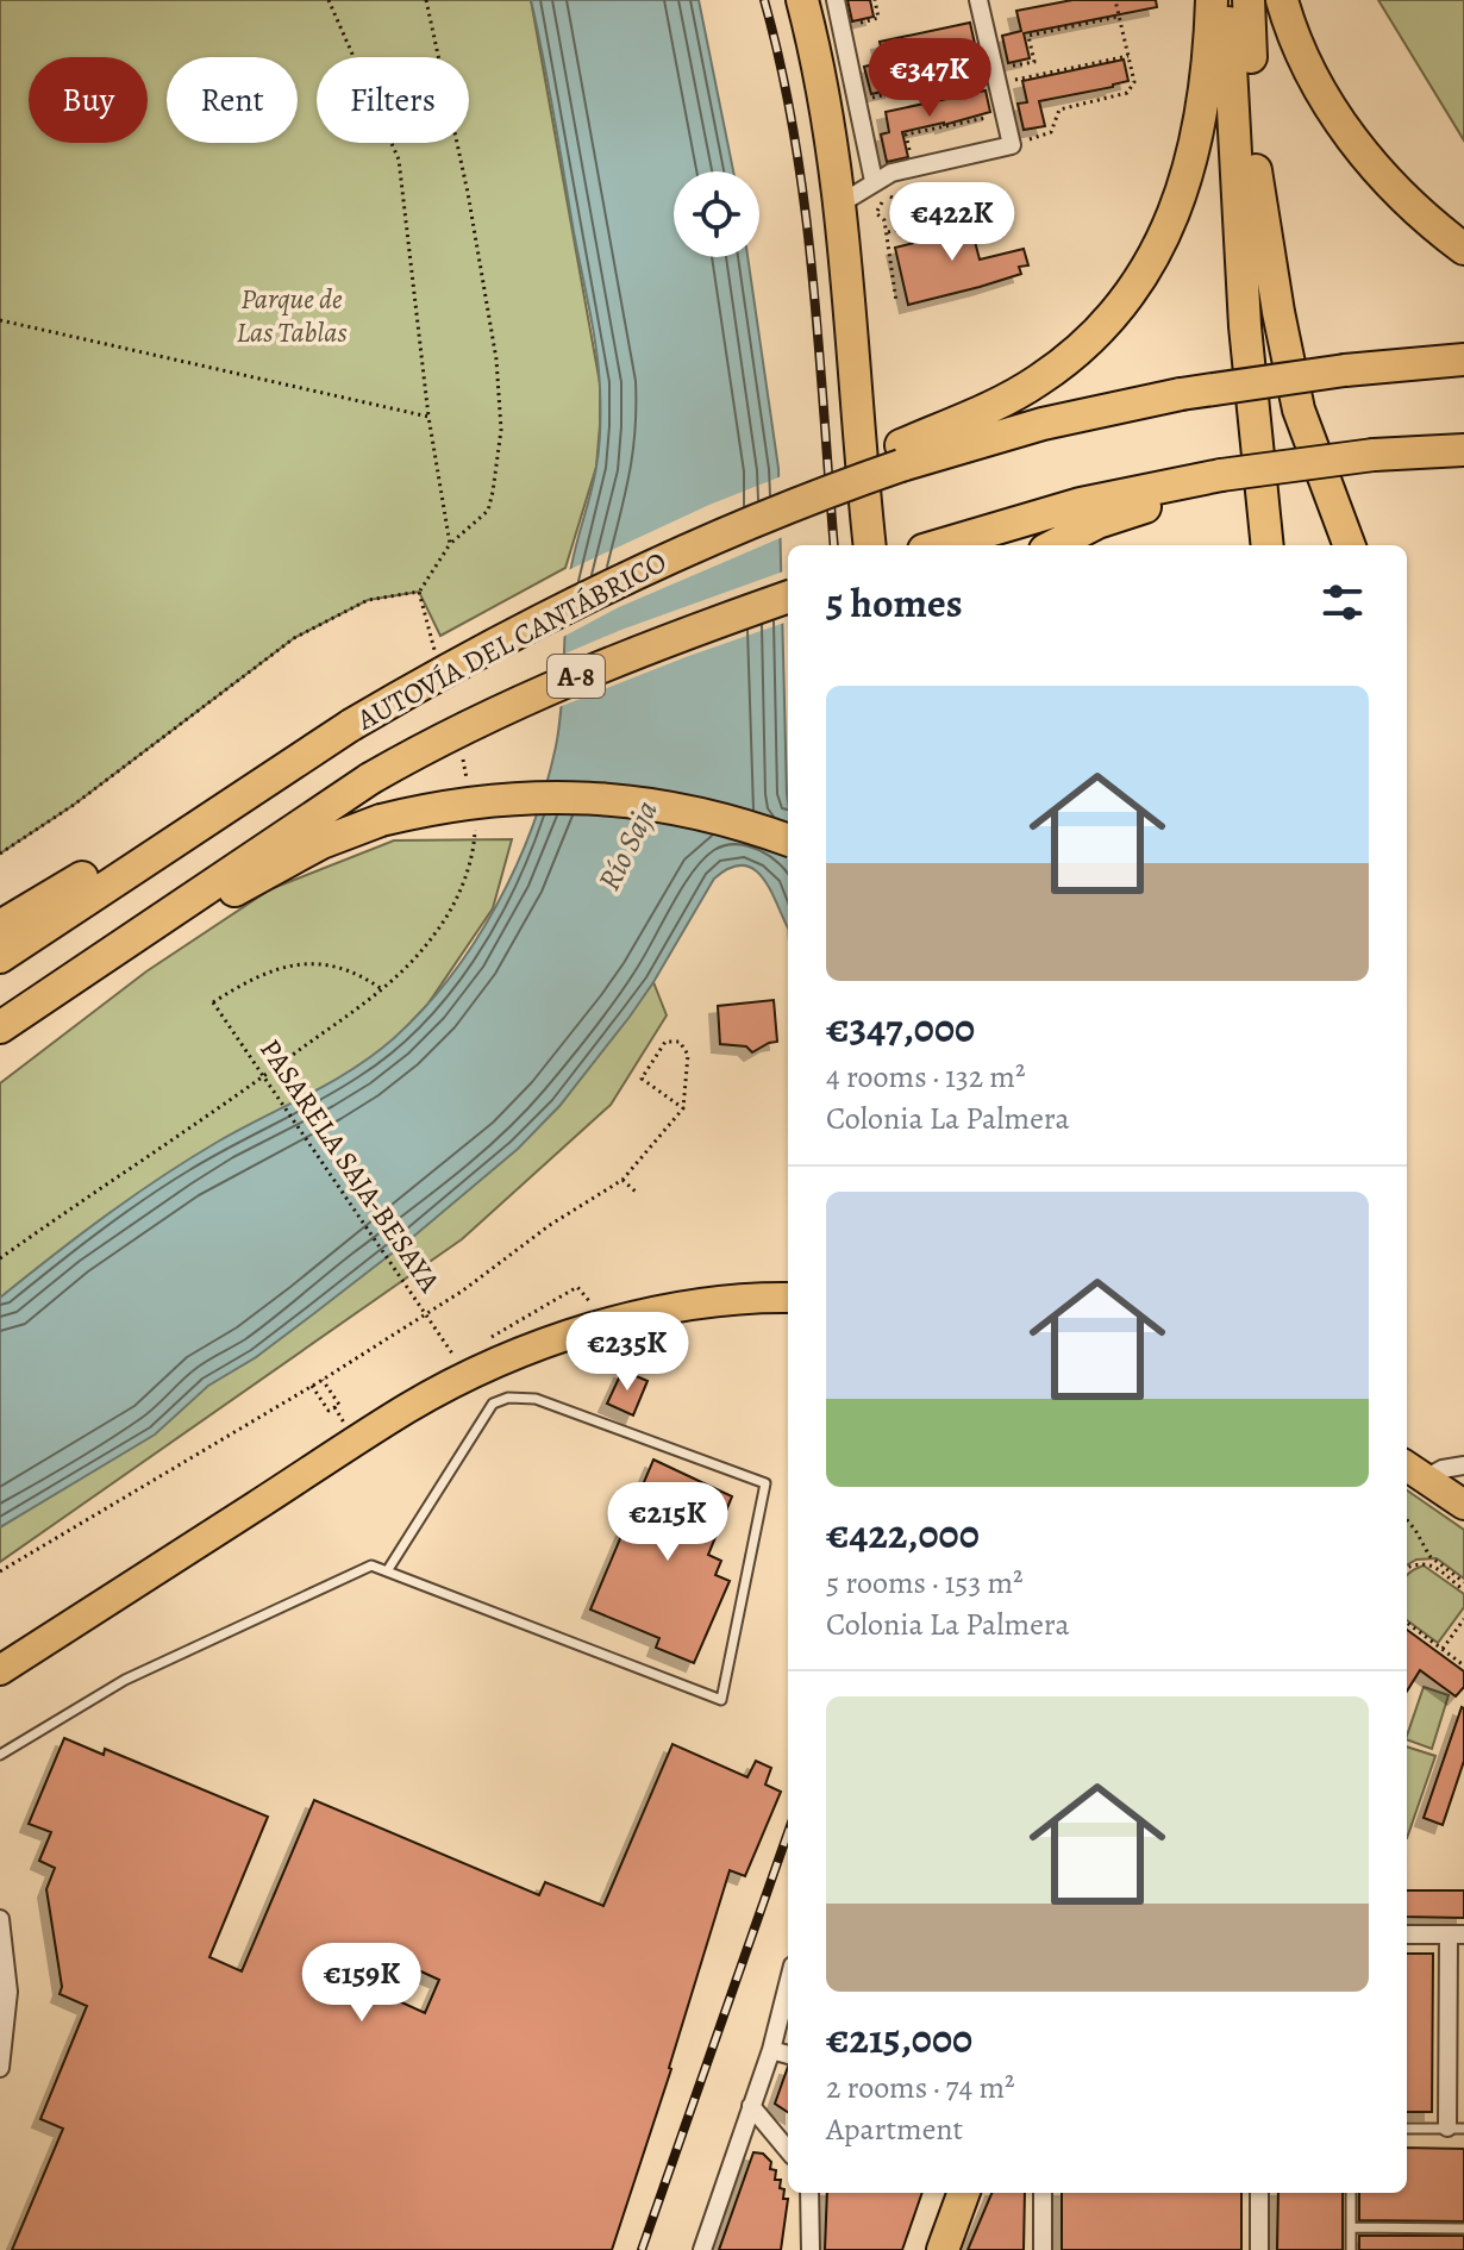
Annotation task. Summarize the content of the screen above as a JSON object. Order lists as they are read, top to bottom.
{
  "streets": {
    "highway": ["AUTOVÍA DEL CANTÁBRICO", "A-8"],
    "path": ["PASARELA SAJA-BESAYA"]
  },
  "water": ["Río Saja"],
  "parks": ["Parque de Las Tablas"],
  "page": {
    "price": [
      "€347K",
      "€422K",
      "€235K",
      "€215K",
      "€159K"
    ],
    "chip": ["Buy", "Rent", "Filters"],
    "heading": "5 homes",
    "list": [
      {
        "name": "€347,000",
        "note": "4 rooms · 132 m² · Colonia La Palmera"
      },
      {
        "name": "€422,000",
        "note": "5 rooms · 153 m² · Colonia La Palmera"
      },
      {
        "name": "€215,000",
        "note": "2 rooms · 74 m² · Apartment"
      }
    ]
  }
}
